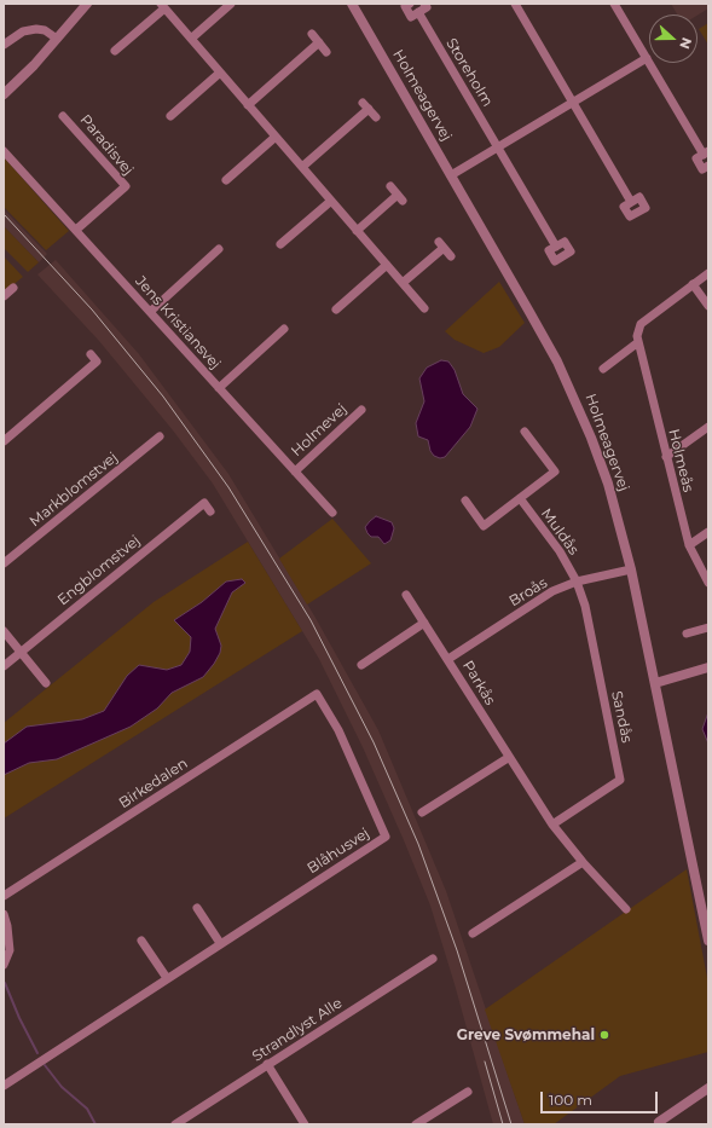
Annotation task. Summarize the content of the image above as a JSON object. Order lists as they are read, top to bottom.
{
  "streets": {
    "street": [
      "Storeholm",
      "Holmeagervej",
      "Paradisvej",
      "Jens Kristiansvej",
      "Holmevej",
      "Holmeås",
      "Markblomstvej",
      "Muldås",
      "Engblomstvej",
      "Broås",
      "Parkås",
      "Sandås",
      "Birkedalen",
      "Blåhusvej",
      "Strandlyst Alle"
    ]
  },
  "crossings": [
    ["Holmeagervej", "Broås"],
    ["Paradisvej", "Jens Kristiansvej"],
    ["Jens Kristiansvej", "Holmevej"],
    ["Muldås", "Broås"],
    ["Muldås", "Sandås"],
    ["Broås", "Parkås"],
    ["Broås", "Sandås"],
    ["Parkås", "Sandås"],
    ["Birkedalen", "Blåhusvej"]
  ],
  "places": ["Greve Svømmehal"],
  "scale_bar": "100 m",
  "north": "right"
}
